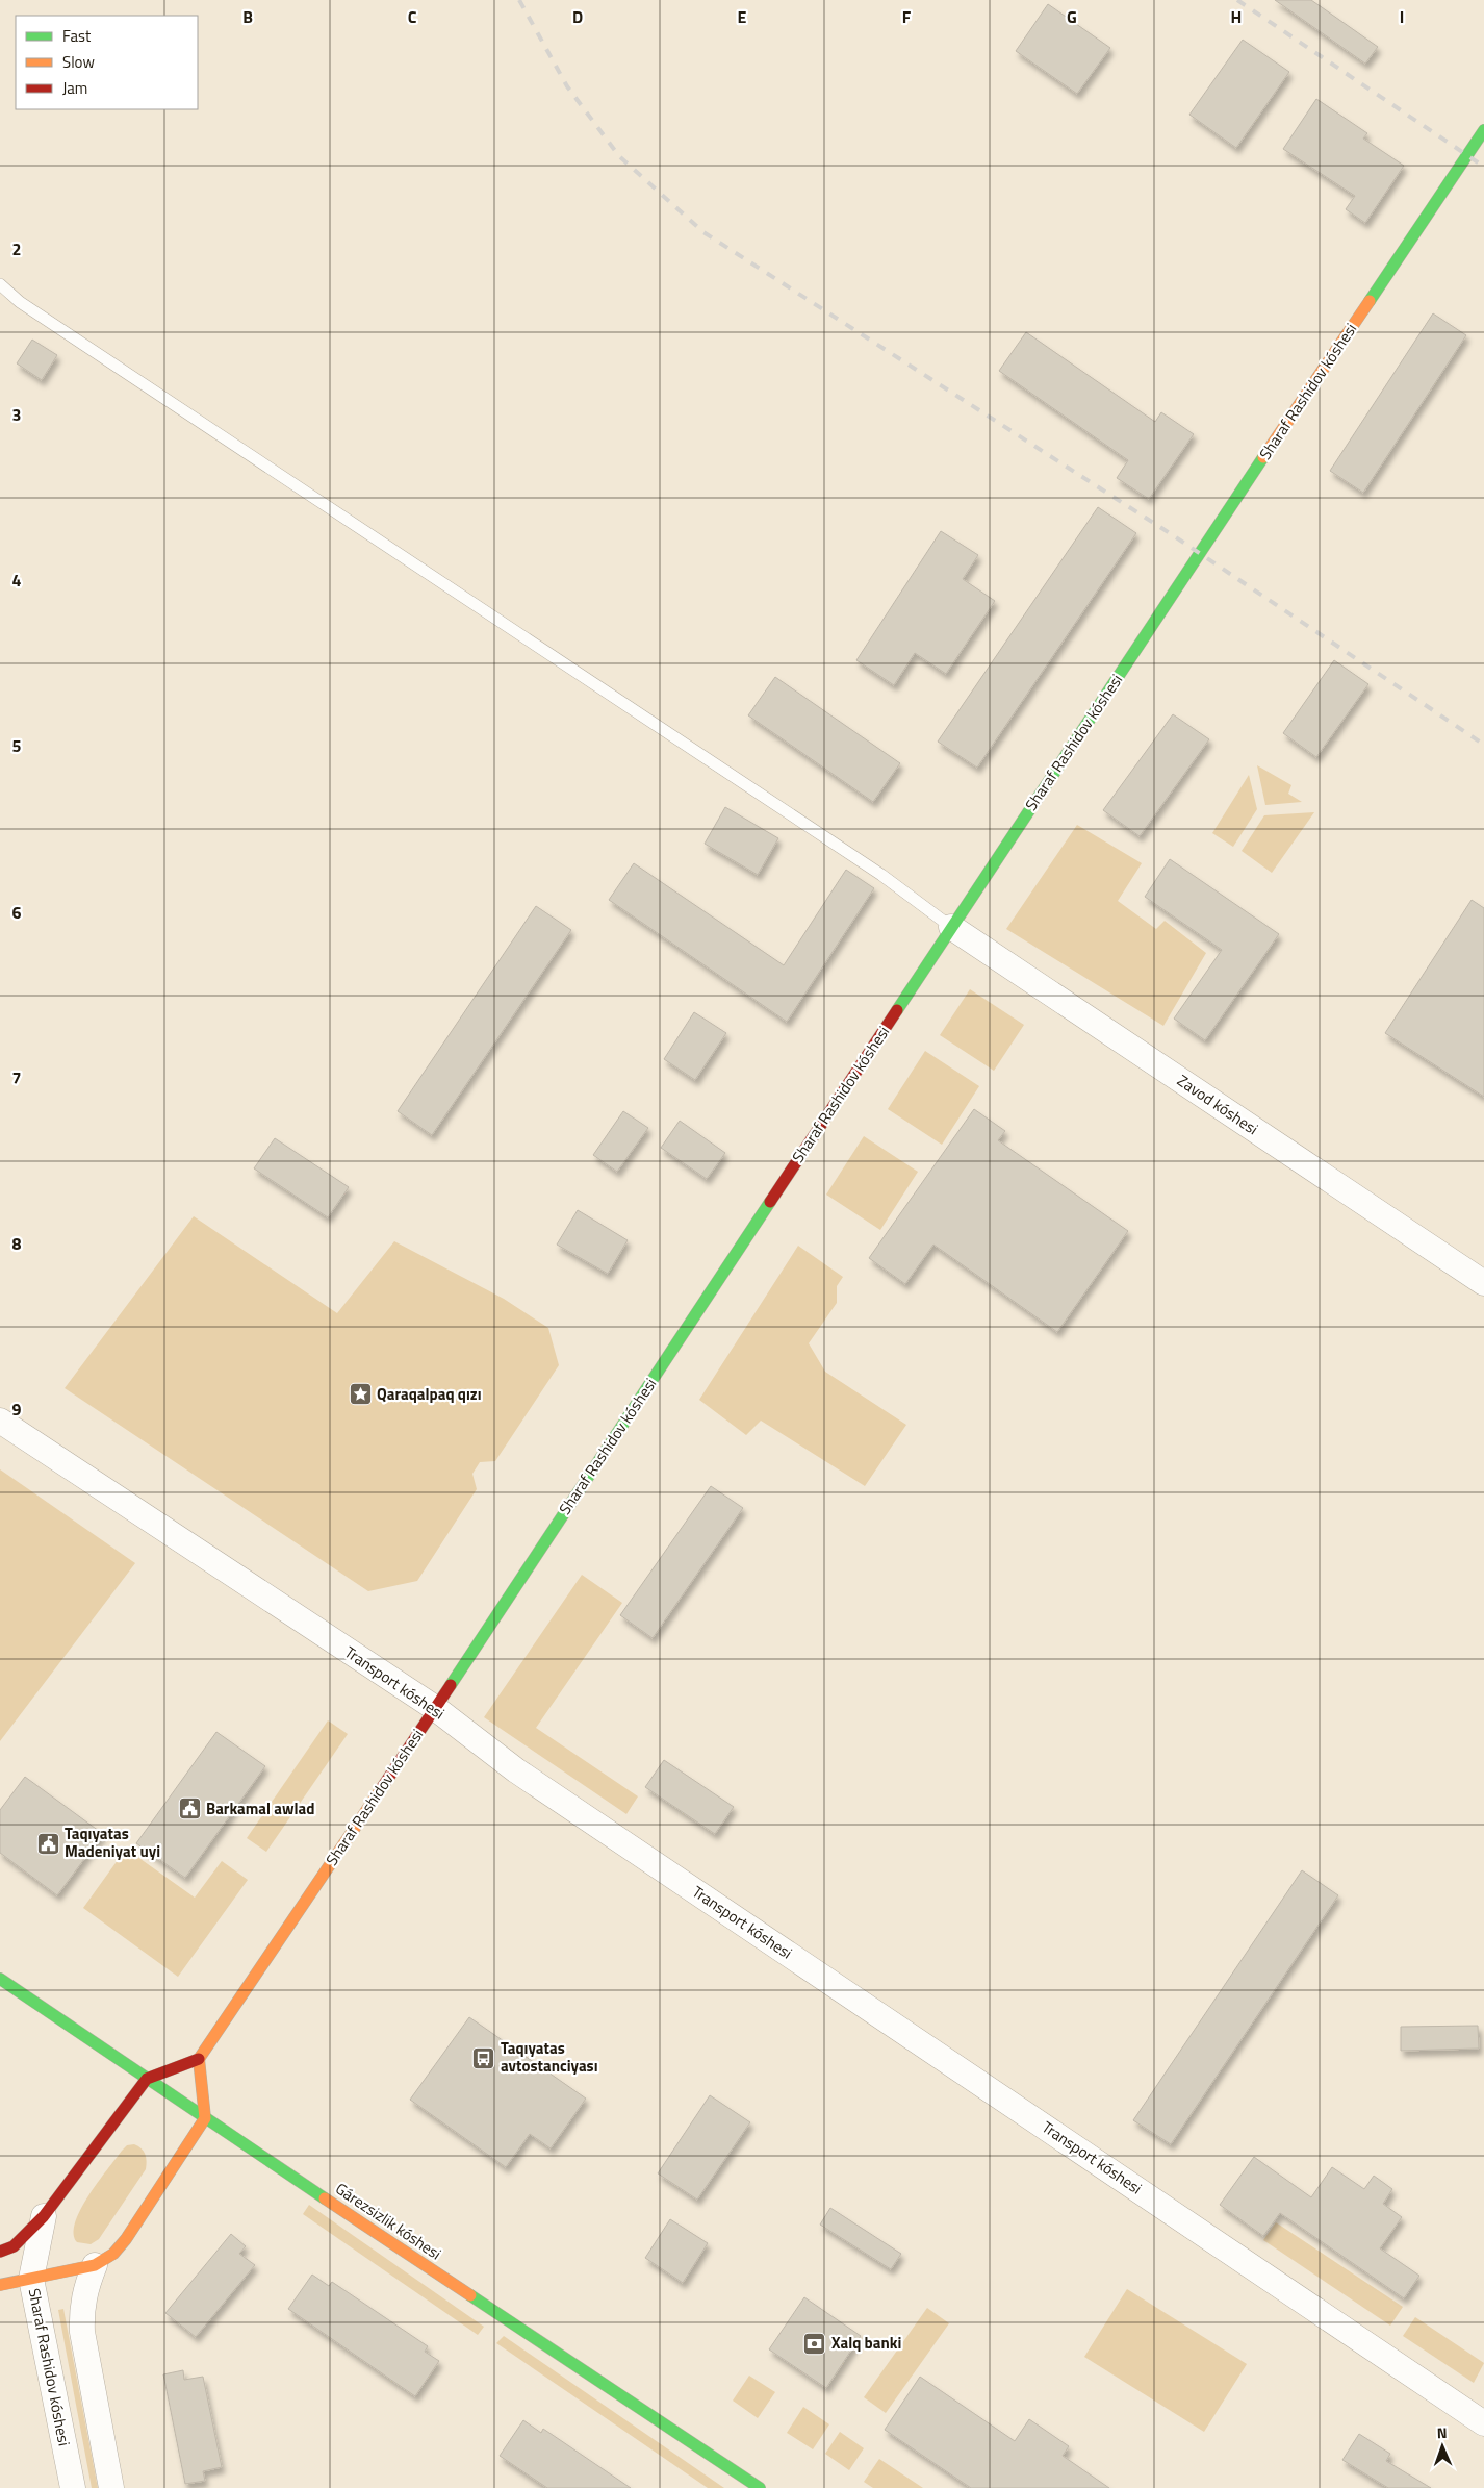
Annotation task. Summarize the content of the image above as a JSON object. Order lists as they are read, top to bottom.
{
  "streets": {
    "main road": ["Sharaf Rashidov kóshesi", "Gárezsizlik kóshesi"],
    "street": ["Zavod kóshesi", "Transport kóshesi"]
  },
  "crossings": [
    ["Sharaf Rashidov kóshesi", "Zavod kóshesi"],
    ["Sharaf Rashidov kóshesi", "Transport kóshesi"]
  ],
  "places": {
    "place": ["Qaraqalpaq qızı"],
    "public building": ["Barkamal awlad", "Taqıyatas Madeniyat uyi"],
    "bus stop": ["Taqıyatas avtostanciyası"],
    "bank": ["Xalq banki"]
  },
  "legend": ["Fast", "Slow", "Jam"],
  "north": "top",
  "grid": {
    "columns": [
      "B",
      "C",
      "D",
      "E",
      "F",
      "G",
      "H",
      "I"
    ],
    "rows": [
      "2",
      "3",
      "4",
      "5",
      "6",
      "7",
      "8",
      "9"
    ]
  }
}
